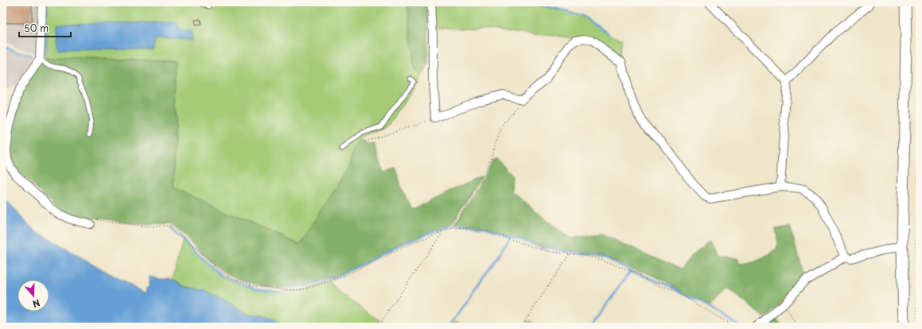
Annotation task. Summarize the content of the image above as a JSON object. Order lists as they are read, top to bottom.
{
  "scale_bar": "50 m",
  "north": "bottom"
}
